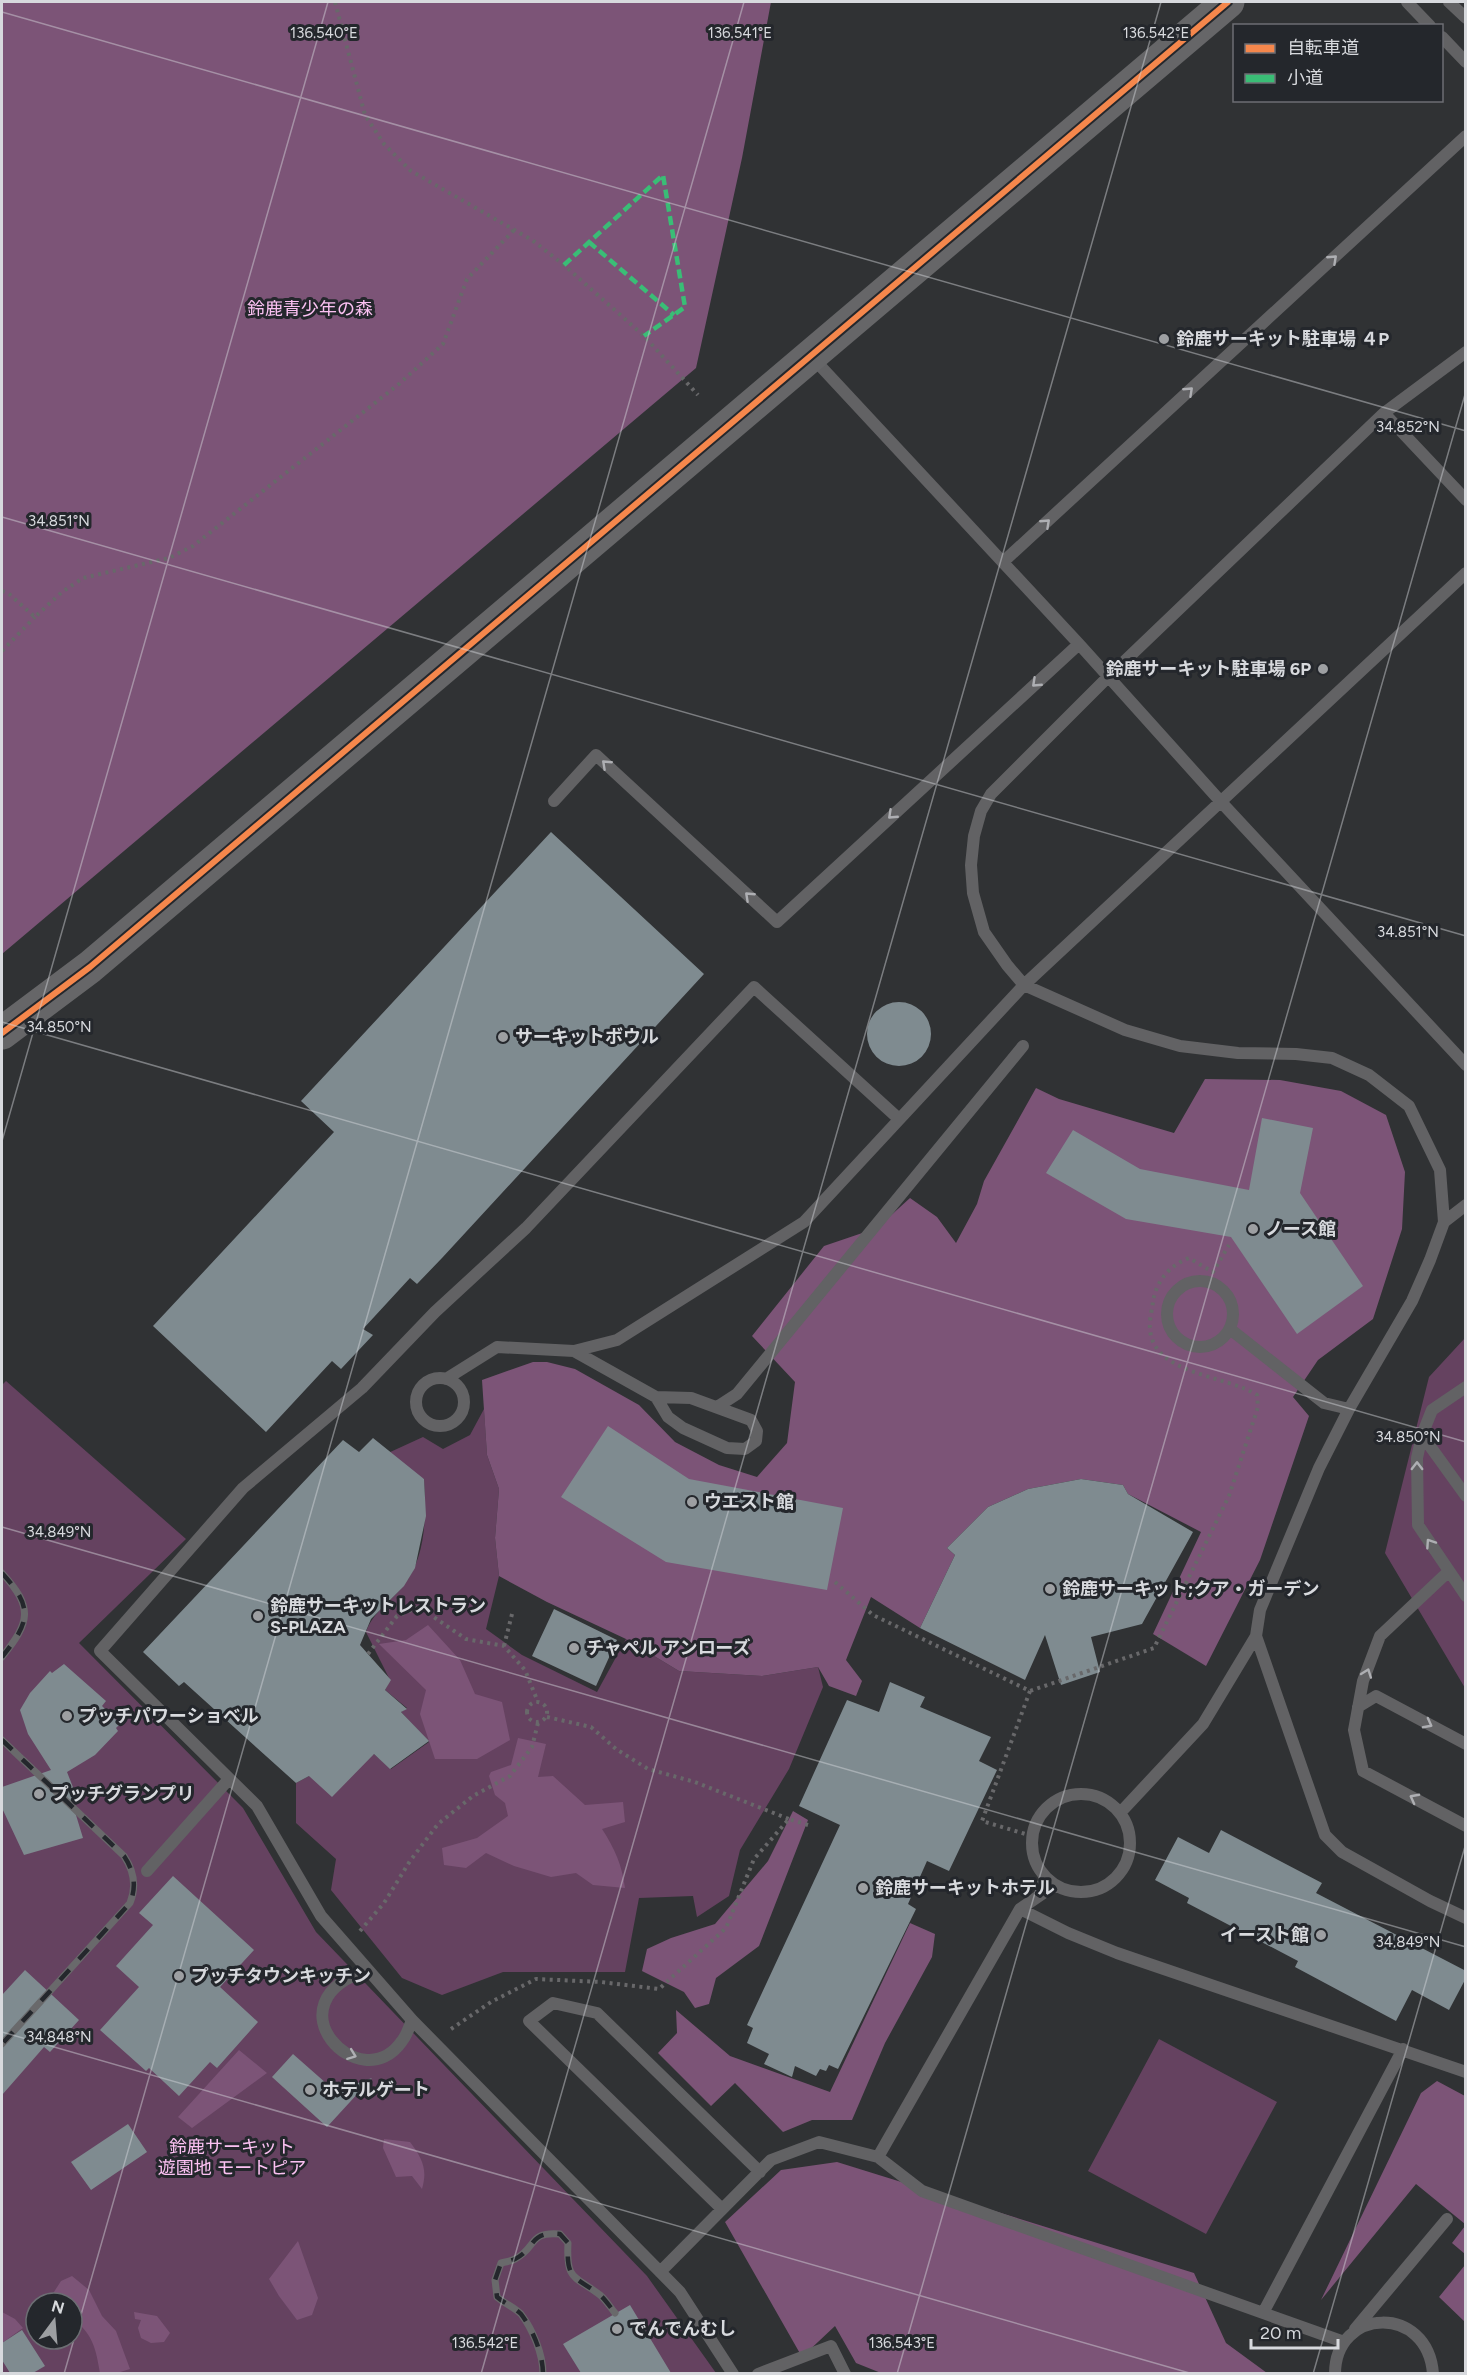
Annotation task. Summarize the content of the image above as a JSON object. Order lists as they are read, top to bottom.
{
  "parks": ["鈴鹿青少年の森", "鈴鹿サーキット 遊園地 モートピア"],
  "places": [
    "鈴鹿サーキット駐車場 ４P",
    "鈴鹿サーキット駐車場 6P",
    "サーキットボウル",
    "ノース館",
    "ウエスト館",
    "鈴鹿サーキット;クア・ガーデン",
    "鈴鹿サーキットレストラン S-PLAZA",
    "チャペル アンローズ",
    "プッチパワーショベル",
    "プッチグランプリ",
    "鈴鹿サーキットホテル",
    "イースト館",
    "プッチタウンキッチン",
    "ホテルゲート",
    "でんでんむし"
  ],
  "legend": ["自転車道", "小道"],
  "scale_bar": "20 m",
  "north": "top",
  "coordinates": [
    "136.540°E",
    "136.541°E",
    "136.542°E",
    "34.852°N",
    "34.851°N",
    "34.850°N",
    "34.849°N",
    "34.848°N",
    "136.543°E"
  ]
}
